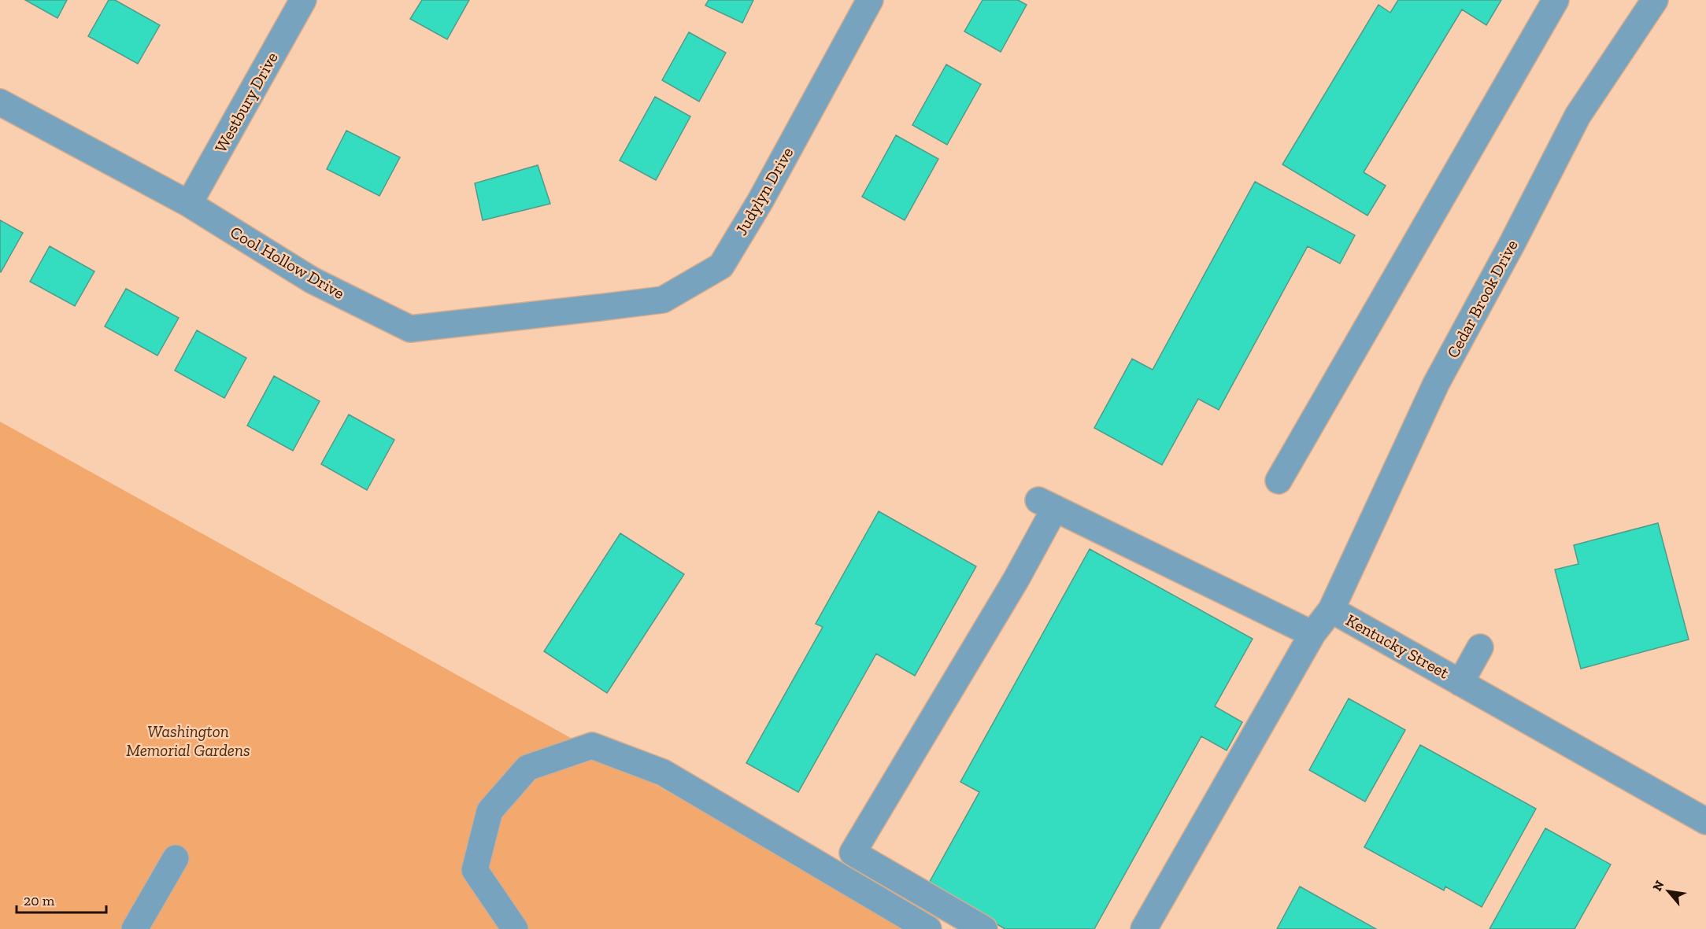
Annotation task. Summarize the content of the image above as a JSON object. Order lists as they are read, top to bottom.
{
  "streets": {
    "street": [
      "Westbury Drive",
      "Judylyn Drive",
      "Cool Hollow Drive",
      "Cedar Brook Drive",
      "Kentucky Street"
    ]
  },
  "crossings": [
    ["Westbury Drive", "Cool Hollow Drive"],
    ["Judylyn Drive", "Cool Hollow Drive"],
    ["Cedar Brook Drive", "Kentucky Street"]
  ],
  "parks": ["Washington Memorial Gardens"],
  "scale_bar": "20 m",
  "north": "top left"
}
